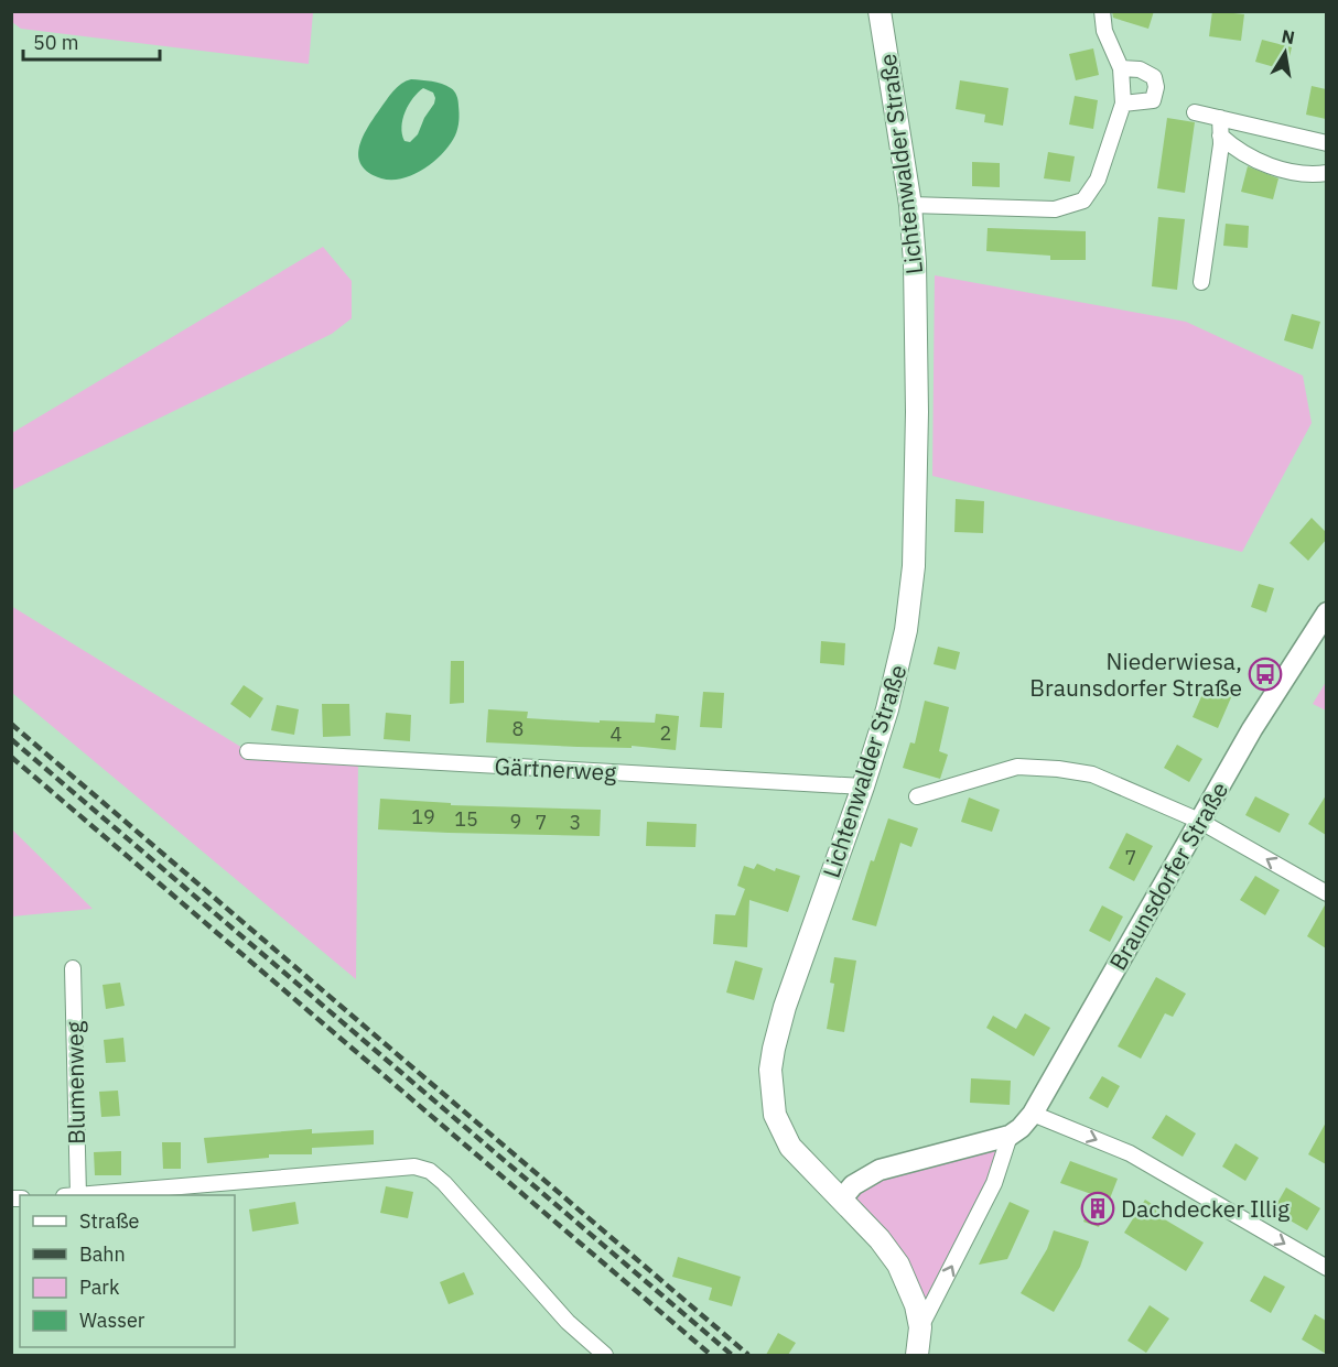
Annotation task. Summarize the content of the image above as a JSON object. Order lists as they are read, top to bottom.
{
  "streets": {
    "main road": ["Lichtenwalder Straße"],
    "street": ["Gärtnerweg", "Braunsdorfer Straße", "Blumenweg"]
  },
  "crossings": [
    ["Lichtenwalder Straße", "Gärtnerweg"],
    ["Lichtenwalder Straße", "Braunsdorfer Straße"]
  ],
  "places": {
    "bus stop": ["Niederwiesa, Braunsdorfer Straße"],
    "building": ["Dachdecker Illig"]
  },
  "house_numbers": [
    "8",
    "2",
    "4",
    "19",
    "15",
    "9",
    "7",
    "3",
    "7"
  ],
  "legend": [
    "Straße",
    "Bahn",
    "Park",
    "Wasser"
  ],
  "scale_bar": "50 m",
  "north": "top"
}
